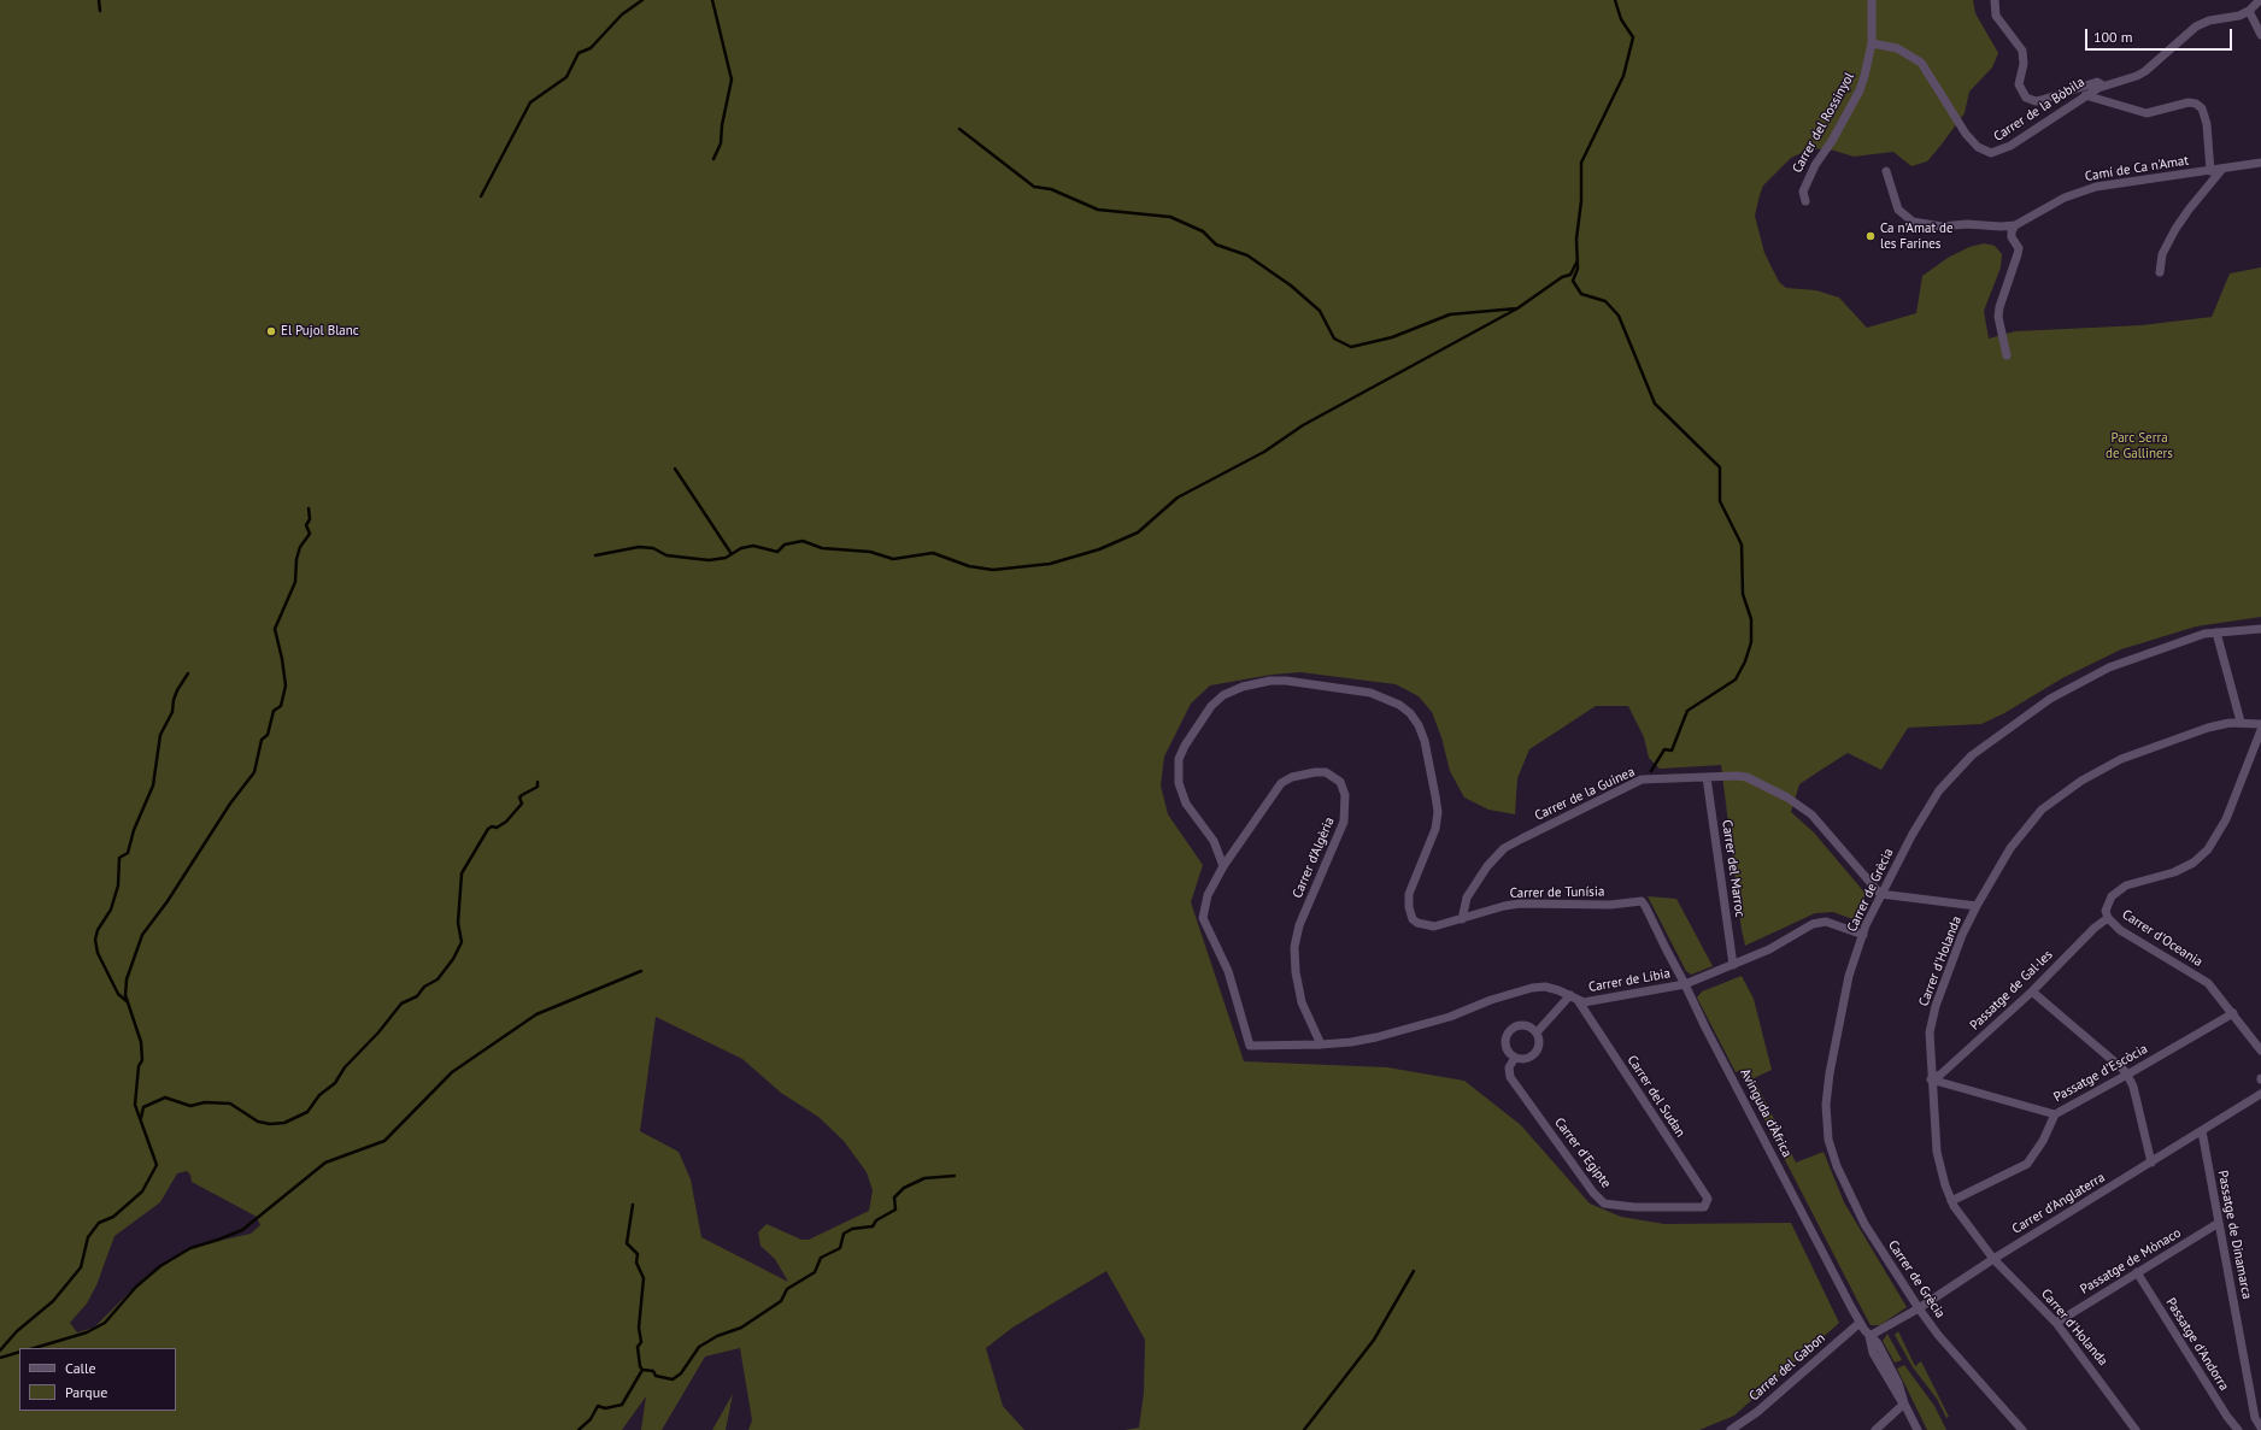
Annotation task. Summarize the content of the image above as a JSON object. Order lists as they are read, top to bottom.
{
  "streets": {
    "street": [
      "Carrer de la Bòbila",
      "Carrer del Rossinyol",
      "Camí de Ca n'Amat",
      "Carrer de la Guinea",
      "Carrer d'Algèria",
      "Carrer del Marroc",
      "Carrer de Grècia",
      "Carrer de Tunísia",
      "Carrer d'Oceania",
      "Carrer d'Holanda",
      "Carrer de Líbia",
      "Passatge de Gal·les",
      "Passatge d'Escòcia",
      "Carrer del Sudan",
      "Avinguda d'Àfrica",
      "Carrer d'Egipte",
      "Carrer d'Anglaterra",
      "Passatge de Dinamarca",
      "Passatge de Mònaco",
      "Passatge d'Andorra",
      "Carrer del Gabon"
    ]
  },
  "crossings": [
    ["Carrer de la Bòbila", "Carrer del Rossinyol"],
    ["Carrer de la Guinea", "Carrer del Marroc"],
    ["Carrer de la Guinea", "Carrer de Grècia"],
    ["Carrer de la Guinea", "Carrer de Tunísia"],
    ["Carrer d'Algèria", "Carrer de Tunísia"],
    ["Carrer d'Algèria", "Carrer de Líbia"],
    ["Carrer del Marroc", "Carrer de Líbia"],
    ["Carrer de Grècia", "Carrer de Líbia"],
    ["Carrer de Grècia", "Carrer d'Anglaterra"],
    ["Carrer de Tunísia", "Carrer de Líbia"],
    ["Carrer de Tunísia", "Avinguda d'Àfrica"],
    ["Carrer d'Oceania", "Passatge de Gal·les"],
    ["Carrer d'Oceania", "Passatge d'Escòcia"],
    ["Carrer d'Holanda", "Passatge de Gal·les"],
    ["Carrer d'Holanda", "Passatge d'Escòcia"],
    ["Carrer d'Holanda", "Carrer d'Anglaterra"],
    ["Carrer d'Holanda", "Passatge de Mònaco"],
    ["Carrer de Líbia", "Carrer del Sudan"],
    ["Carrer de Líbia", "Avinguda d'Àfrica"],
    ["Carrer del Sudan", "Carrer d'Egipte"],
    ["Avinguda d'Àfrica", "Carrer d'Anglaterra"],
    ["Avinguda d'Àfrica", "Carrer del Gabon"],
    ["Carrer d'Anglaterra", "Passatge de Dinamarca"],
    ["Passatge de Dinamarca", "Passatge de Mònaco"],
    ["Passatge de Mònaco", "Passatge d'Andorra"]
  ],
  "parks": ["Parc Serra de Galliners"],
  "places": ["Ca n'Amat de les Farines", "El Pujol Blanc"],
  "legend": ["Calle", "Parque"],
  "scale_bar": "100 m"
}
